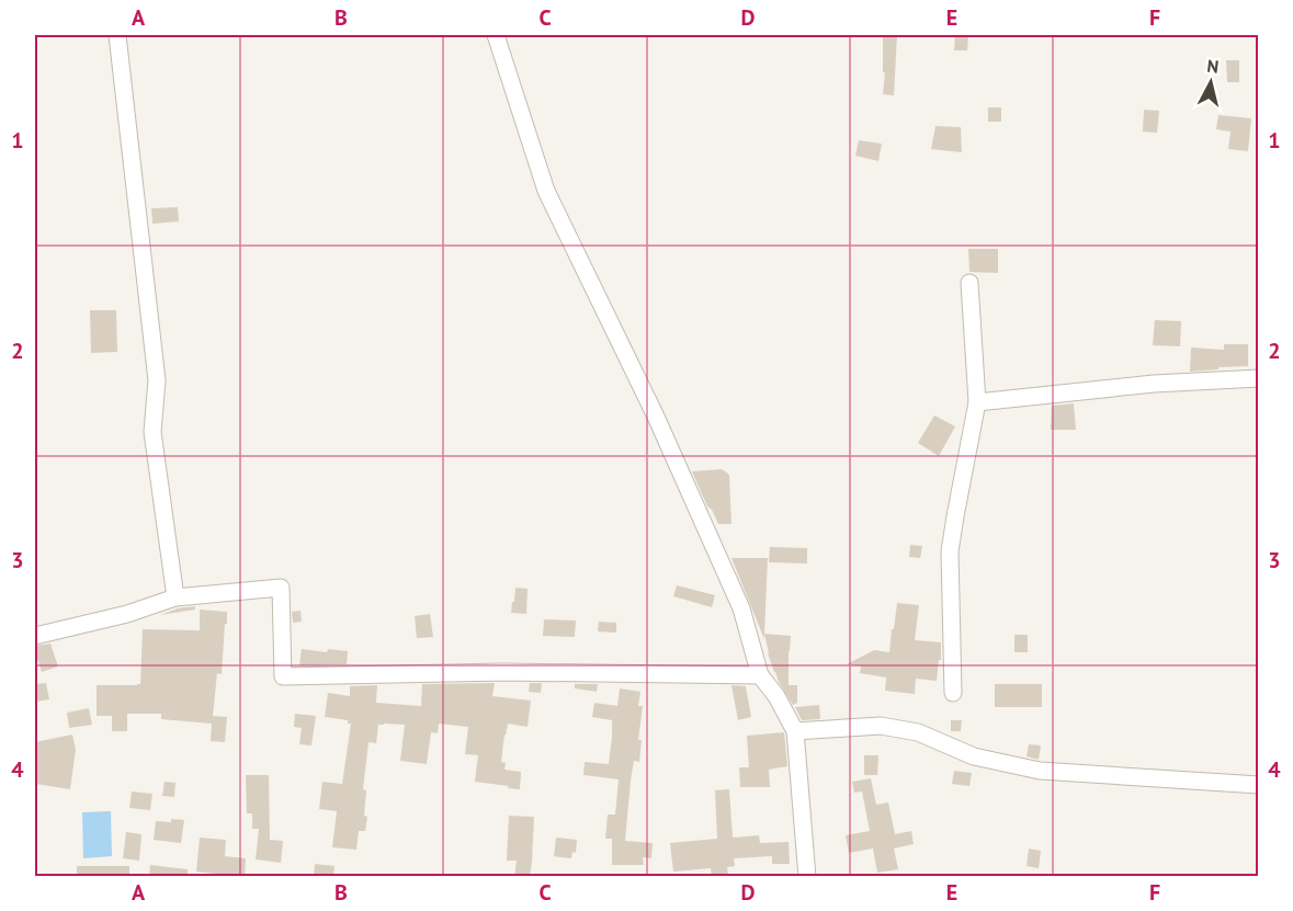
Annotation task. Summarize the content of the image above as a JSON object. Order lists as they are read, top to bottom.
{
  "north": "top",
  "grid": {
    "columns": [
      "A",
      "B",
      "C",
      "D",
      "E",
      "F"
    ],
    "rows": [
      "1",
      "2",
      "3",
      "4"
    ]
  }
}
